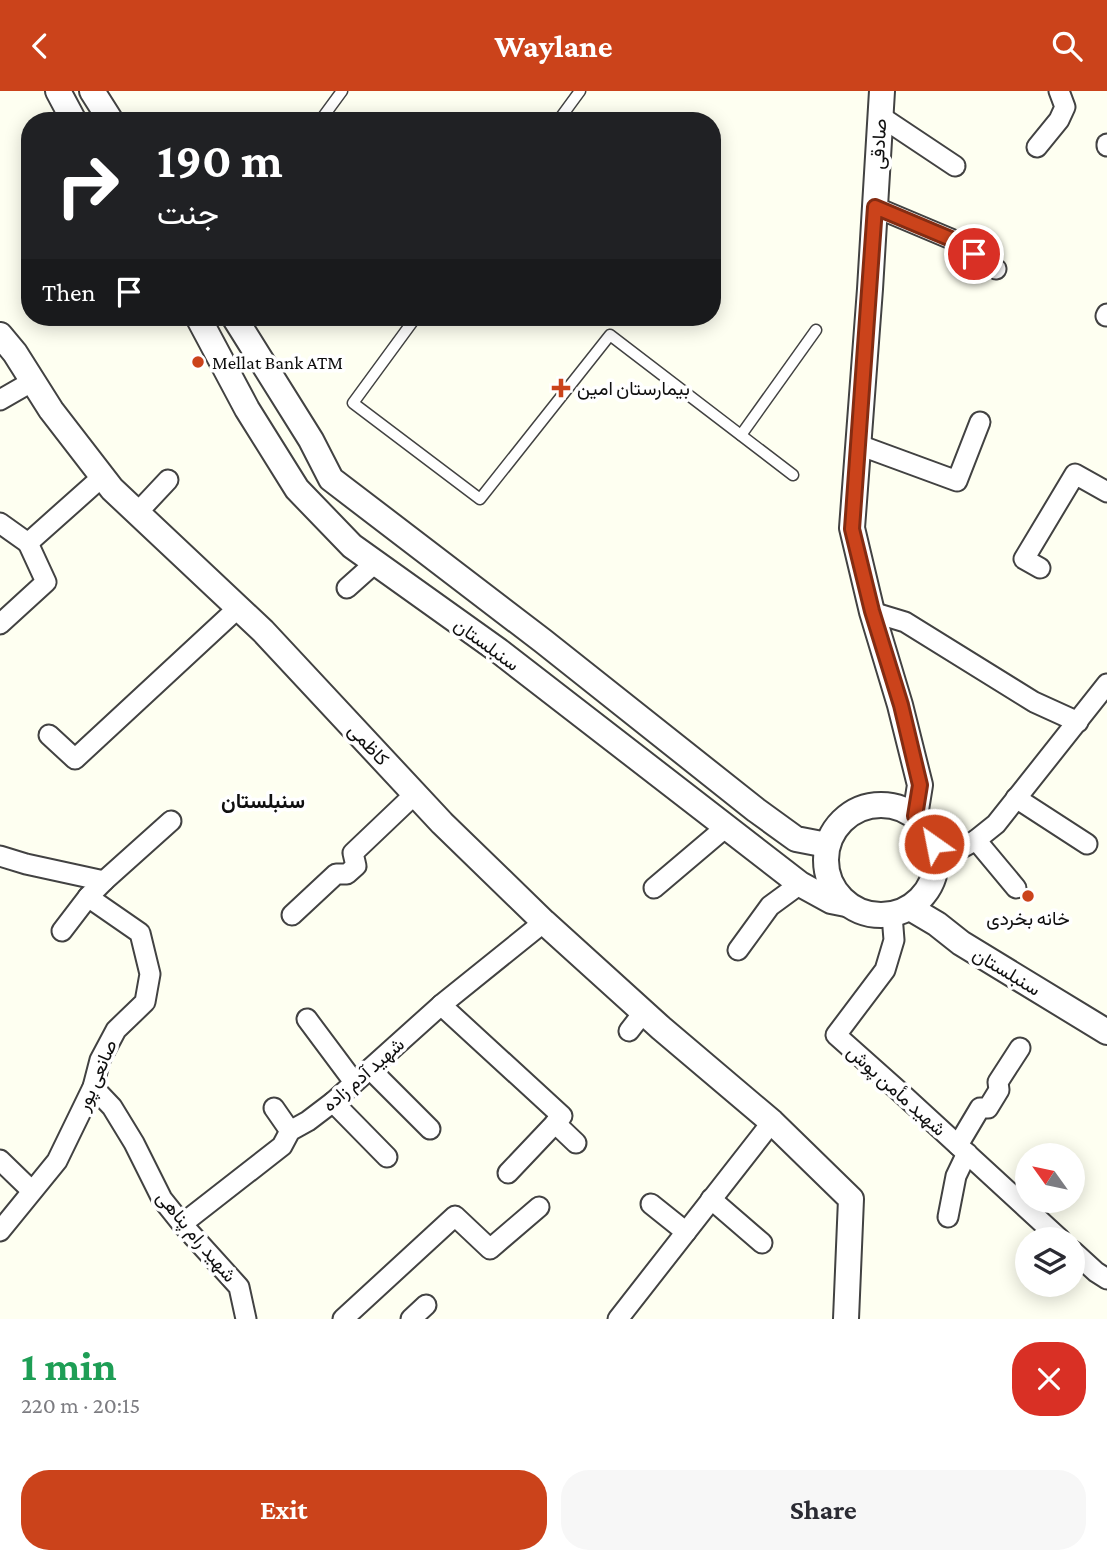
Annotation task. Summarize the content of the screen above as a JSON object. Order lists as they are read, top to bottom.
{
  "streets": {
    "street": [
      "صادقی",
      "سنبلستان",
      "کاظمی",
      "شهید آدم زاده",
      "صانعی پور",
      "شهید مأمن پوش",
      "شهید رام پناهی"
    ]
  },
  "crossings": [
    ["صادقی", "سنبلستان"],
    ["صادقی", "شهید مأمن پوش"],
    ["سنبلستان", "شهید مأمن پوش"],
    ["کاظمی", "شهید آدم زاده"],
    ["شهید آدم زاده", "شهید رام پناهی"],
    ["صانعی پور", "شهید رام پناهی"]
  ],
  "districts": ["سنبلستان"],
  "places": {
    "other": ["Mellat Bank ATM", "خانه بخردی"],
    "health": ["بیمارستان امین"]
  },
  "north": "top left",
  "page": {
    "header": "Waylane",
    "turn": ["190 m", "جنت"],
    "then": "Then",
    "heading": ["1 min", "220 m · 20:15"],
    "buttons": ["Exit", "Share"]
  }
}
